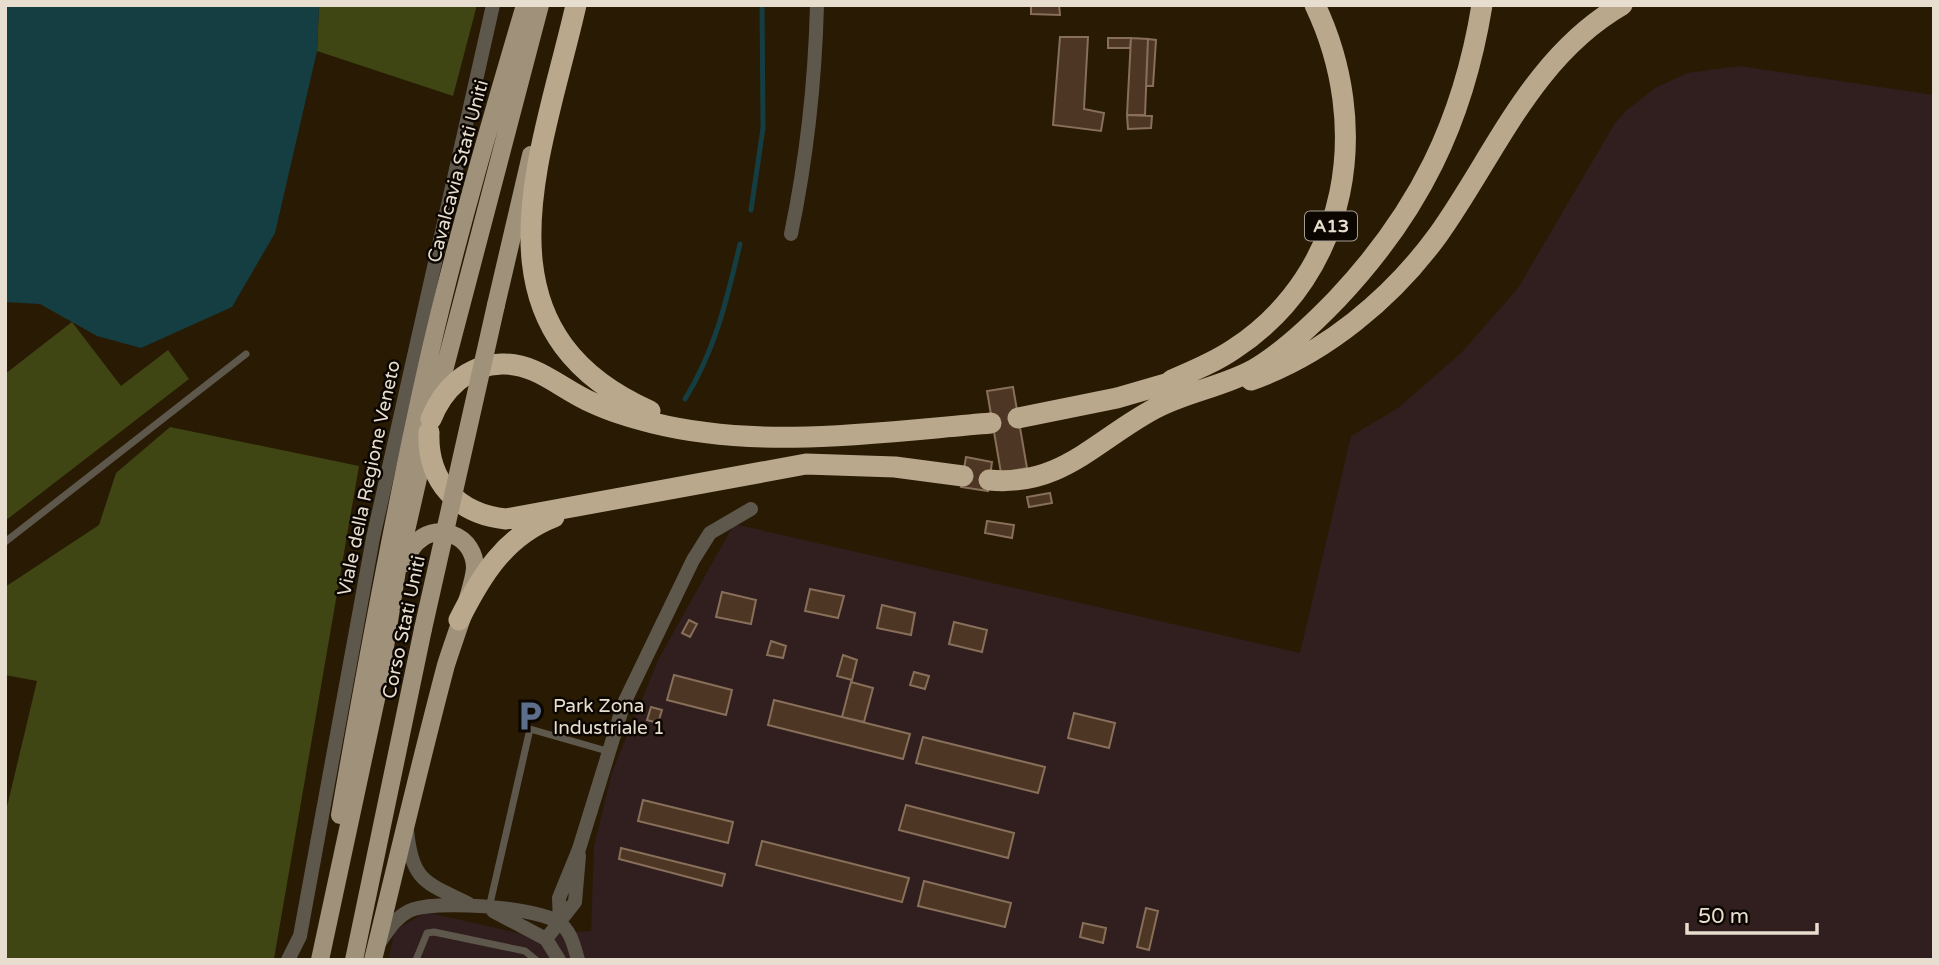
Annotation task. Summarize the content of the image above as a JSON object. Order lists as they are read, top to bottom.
{
  "streets": {
    "highway": ["A13"],
    "main road": ["Cavalcavia Stati Uniti", "Corso Stati Uniti"],
    "street": ["Viale della Regione Veneto"]
  },
  "crossings": [
    ["Cavalcavia Stati Uniti", "Corso Stati Uniti"]
  ],
  "places": {
    "parking": ["Park Zona Industriale 1"]
  },
  "scale_bar": "50 m"
}
